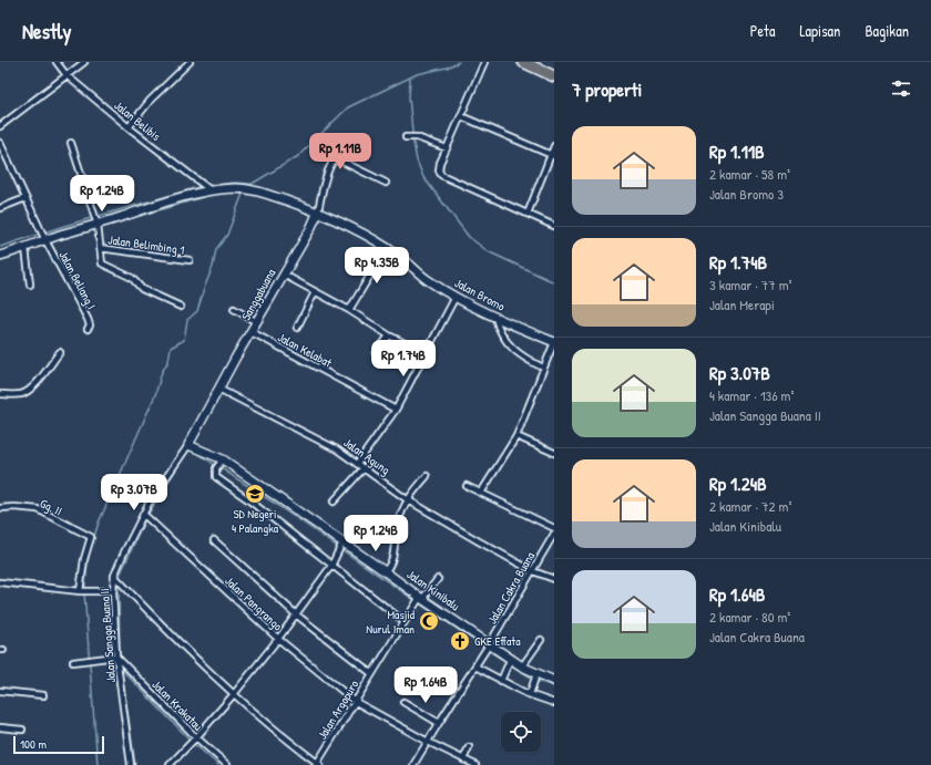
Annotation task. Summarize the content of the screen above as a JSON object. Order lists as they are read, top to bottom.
{
  "streets": {
    "street": [
      "Jalan Belibis",
      "Jalan Belimbing 1",
      "Jalan Beliang I",
      "Sanggabuana",
      "Jalan Bromo",
      "Jalan Kelabat",
      "Jalan Agung",
      "Gg. II",
      "Jalan Cakra Buana",
      "Jalan Kinibalu",
      "Jalan Pangrango",
      "Jalan Sangga Buana II",
      "Jalan Krakatau",
      "Jalan Argopuro"
    ]
  },
  "crossings": [
    ["Jalan Belibis", "Jalan Bromo"],
    ["Sanggabuana", "Jalan Bromo"],
    ["Sanggabuana", "Jalan Kelabat"],
    ["Sanggabuana", "Jalan Agung"],
    ["Jalan Agung", "Jalan Cakra Buana"],
    ["Jalan Cakra Buana", "Jalan Kinibalu"],
    ["Jalan Cakra Buana", "Jalan Pangrango"],
    ["Jalan Kinibalu", "Jalan Sangga Buana II"],
    ["Jalan Kinibalu", "Jalan Argopuro"],
    ["Jalan Pangrango", "Jalan Sangga Buana II"],
    ["Jalan Pangrango", "Jalan Argopuro"],
    ["Jalan Sangga Buana II", "Jalan Krakatau"]
  ],
  "places": {
    "school or university": ["SD Negeri 4 Palangka"],
    "mosque": ["Masjid Nurul Iman"],
    "church": ["GKE Effata"]
  },
  "scale_bar": "100 m",
  "page": {
    "header": "Nestly",
    "nav": ["Peta", "Lapisan", "Bagikan"],
    "heading": "7 properti",
    "list": [
      {
        "name": "Rp 1.11B",
        "note": "2 kamar · 58 m² · Jalan Bromo 3"
      },
      {
        "name": "Rp 1.74B",
        "note": "3 kamar · 77 m² · Jalan Merapi"
      },
      {
        "name": "Rp 3.07B",
        "note": "4 kamar · 136 m² · Jalan Sangga Buana II"
      },
      {
        "name": "Rp 1.24B",
        "note": "2 kamar · 72 m² · Jalan Kinibalu"
      },
      {
        "name": "Rp 1.64B",
        "note": "2 kamar · 80 m² · Jalan Cakra Buana"
      }
    ],
    "price": [
      "Rp 1.11B",
      "Rp 1.24B",
      "Rp 4.35B",
      "Rp 1.74B",
      "Rp 3.07B",
      "Rp 1.24B",
      "Rp 1.64B"
    ],
    "scale": "100 m"
  }
}
